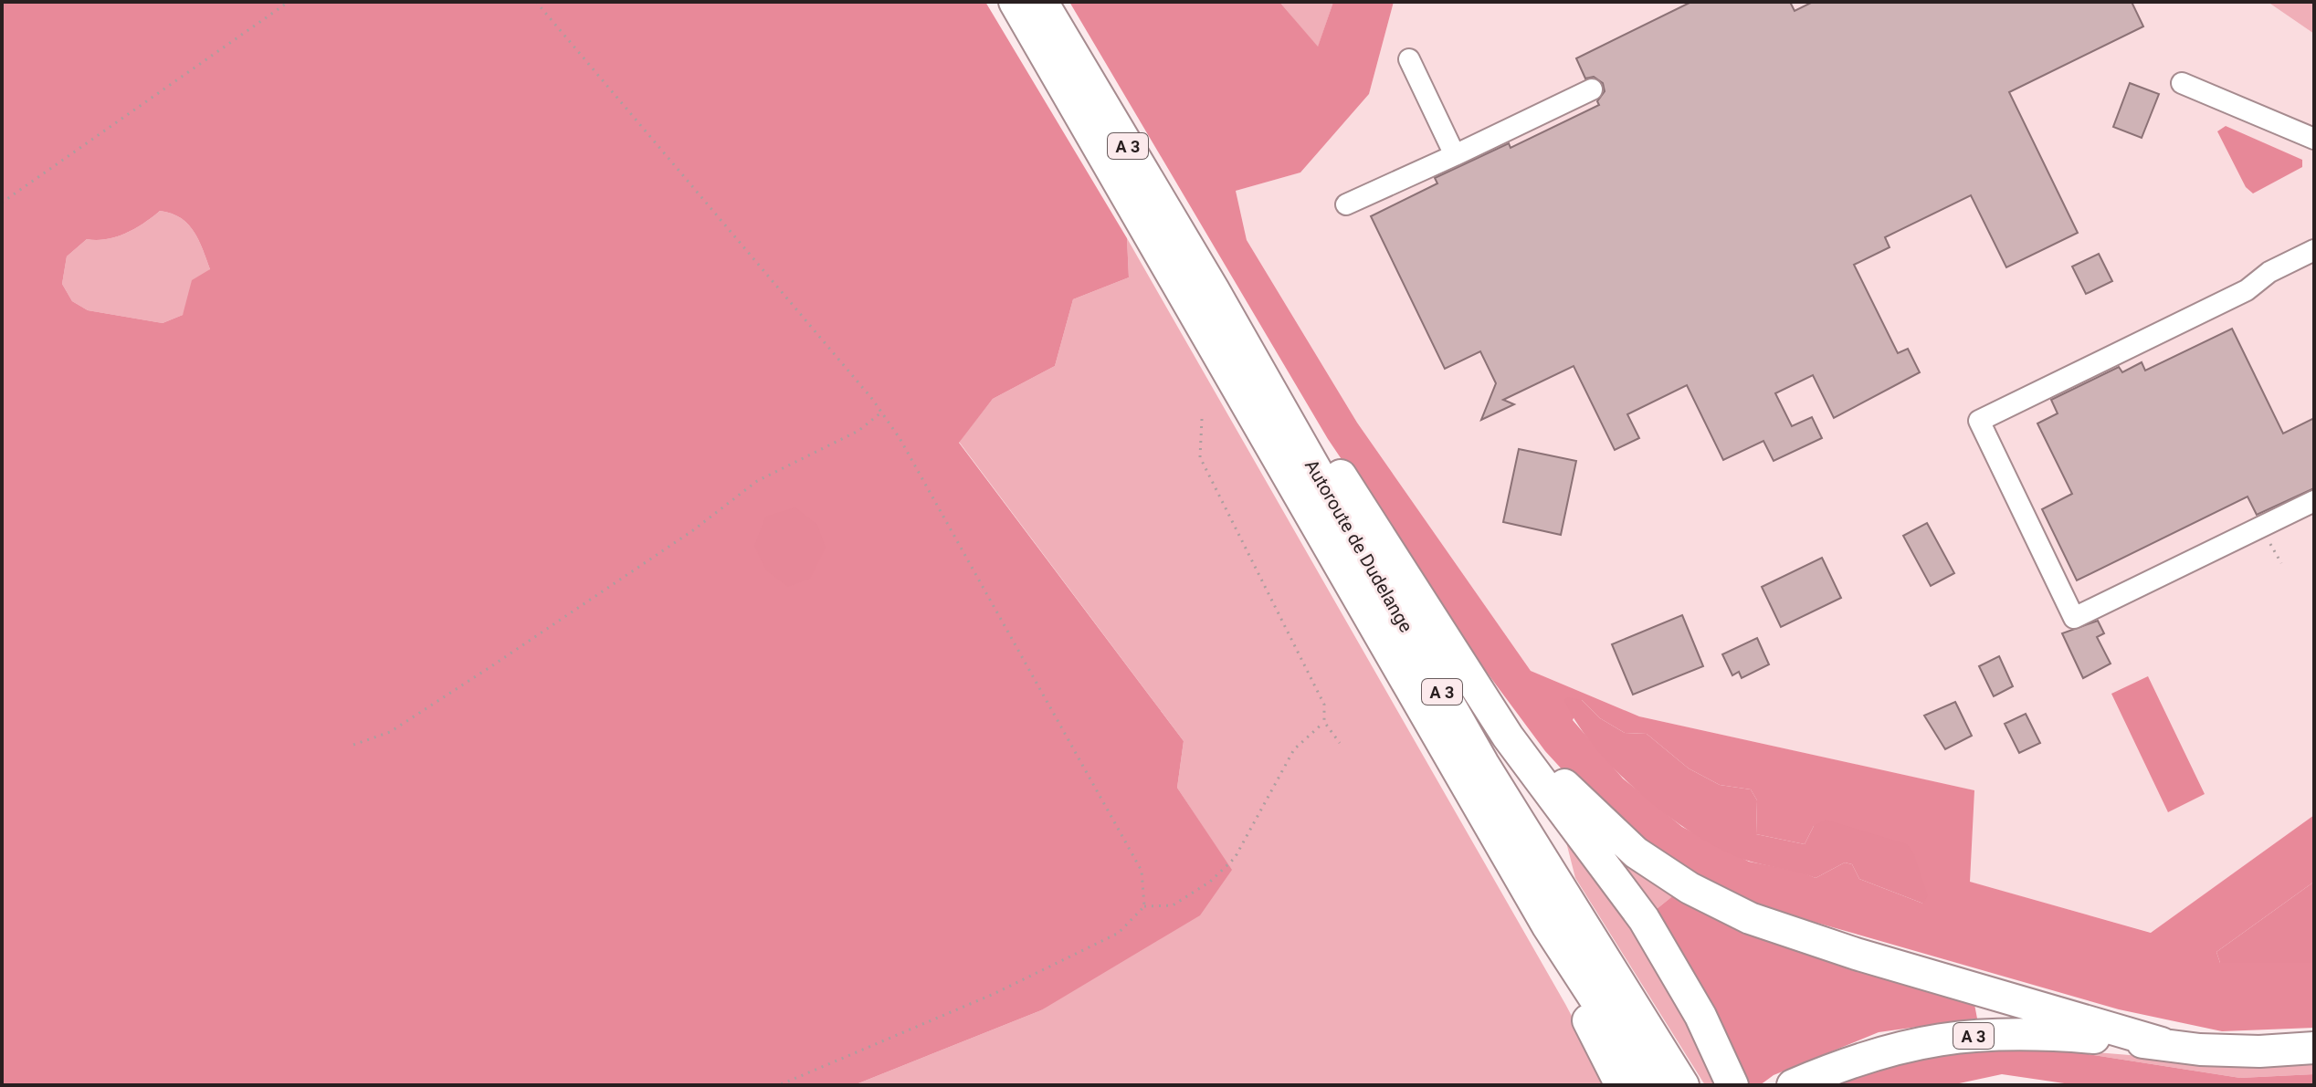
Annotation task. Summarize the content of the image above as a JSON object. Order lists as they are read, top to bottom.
{
  "streets": {
    "highway": ["A 3", "Autoroute de Dudelange"]
  },
  "crossings": [
    ["A 3", "Autoroute de Dudelange"]
  ]
}
